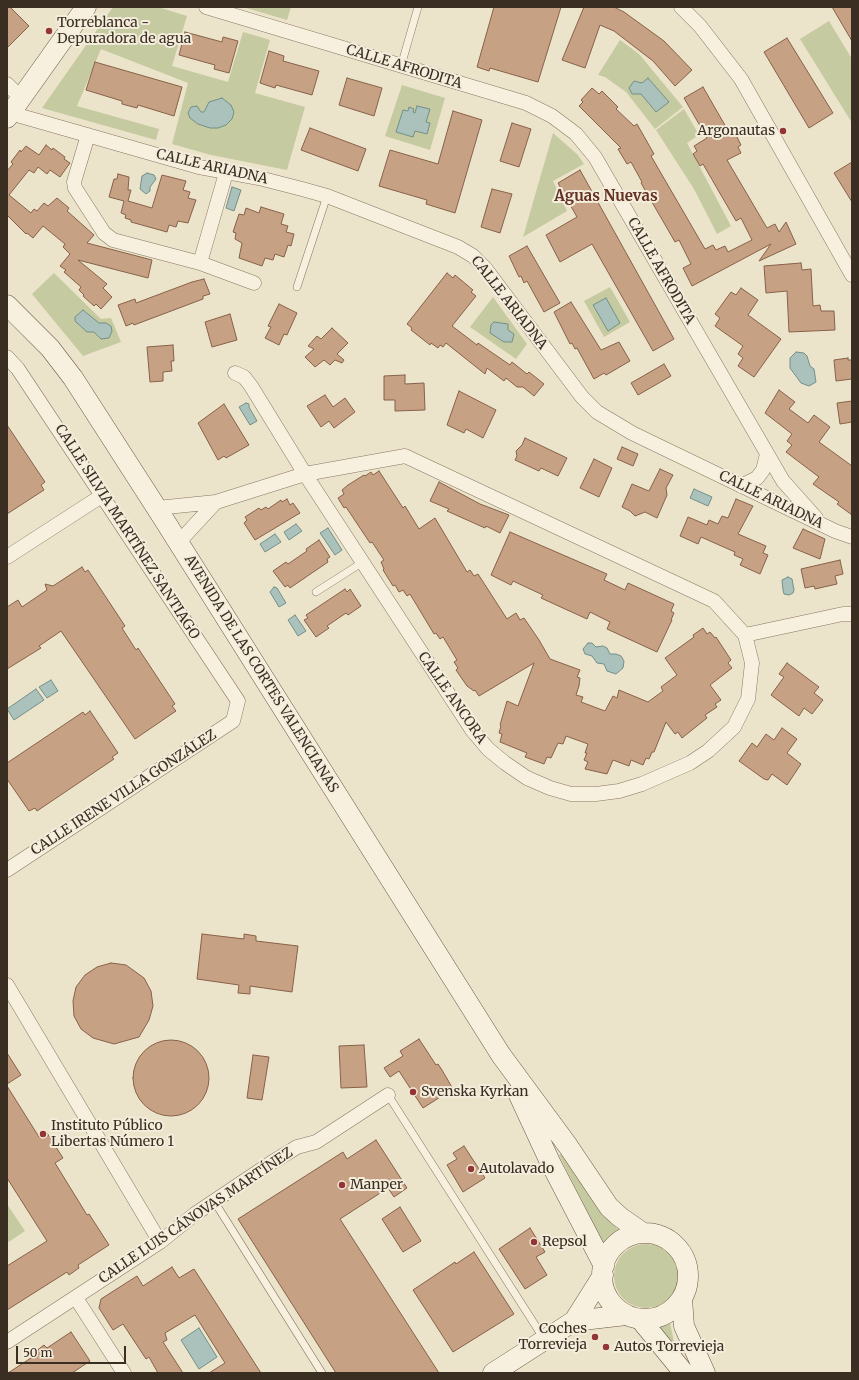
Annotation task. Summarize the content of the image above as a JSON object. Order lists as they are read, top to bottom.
{
  "streets": {
    "main road": ["AVENIDA DE LAS CORTES VALENCIANAS"],
    "street": [
      "CALLE AFRODITA",
      "CALLE ARIADNA",
      "CALLE SILVIA MARTÍNEZ SANTIAGO",
      "CALLE ANCORA",
      "CALLE IRENE VILLA GONZÁLEZ",
      "CALLE LUIS CÁNOVAS MARTÍNEZ"
    ]
  },
  "crossings": [
    ["CALLE AFRODITA", "CALLE ARIADNA"],
    ["CALLE SILVIA MARTÍNEZ SANTIAGO", "CALLE IRENE VILLA GONZÁLEZ"],
    ["AVENIDA DE LAS CORTES VALENCIANAS", "CALLE ANCORA"]
  ],
  "districts": ["Aguas Nuevas"],
  "places": [
    "Torreblanca - Depuradora de agua",
    "Argonautas",
    "Svenska Kyrkan",
    "Instituto Público Libertas Número 1",
    "Autolavado",
    "Manper",
    "Repsol",
    "Coches Torrevieja",
    "Autos Torrevieja"
  ],
  "scale_bar": "50 m"
}
